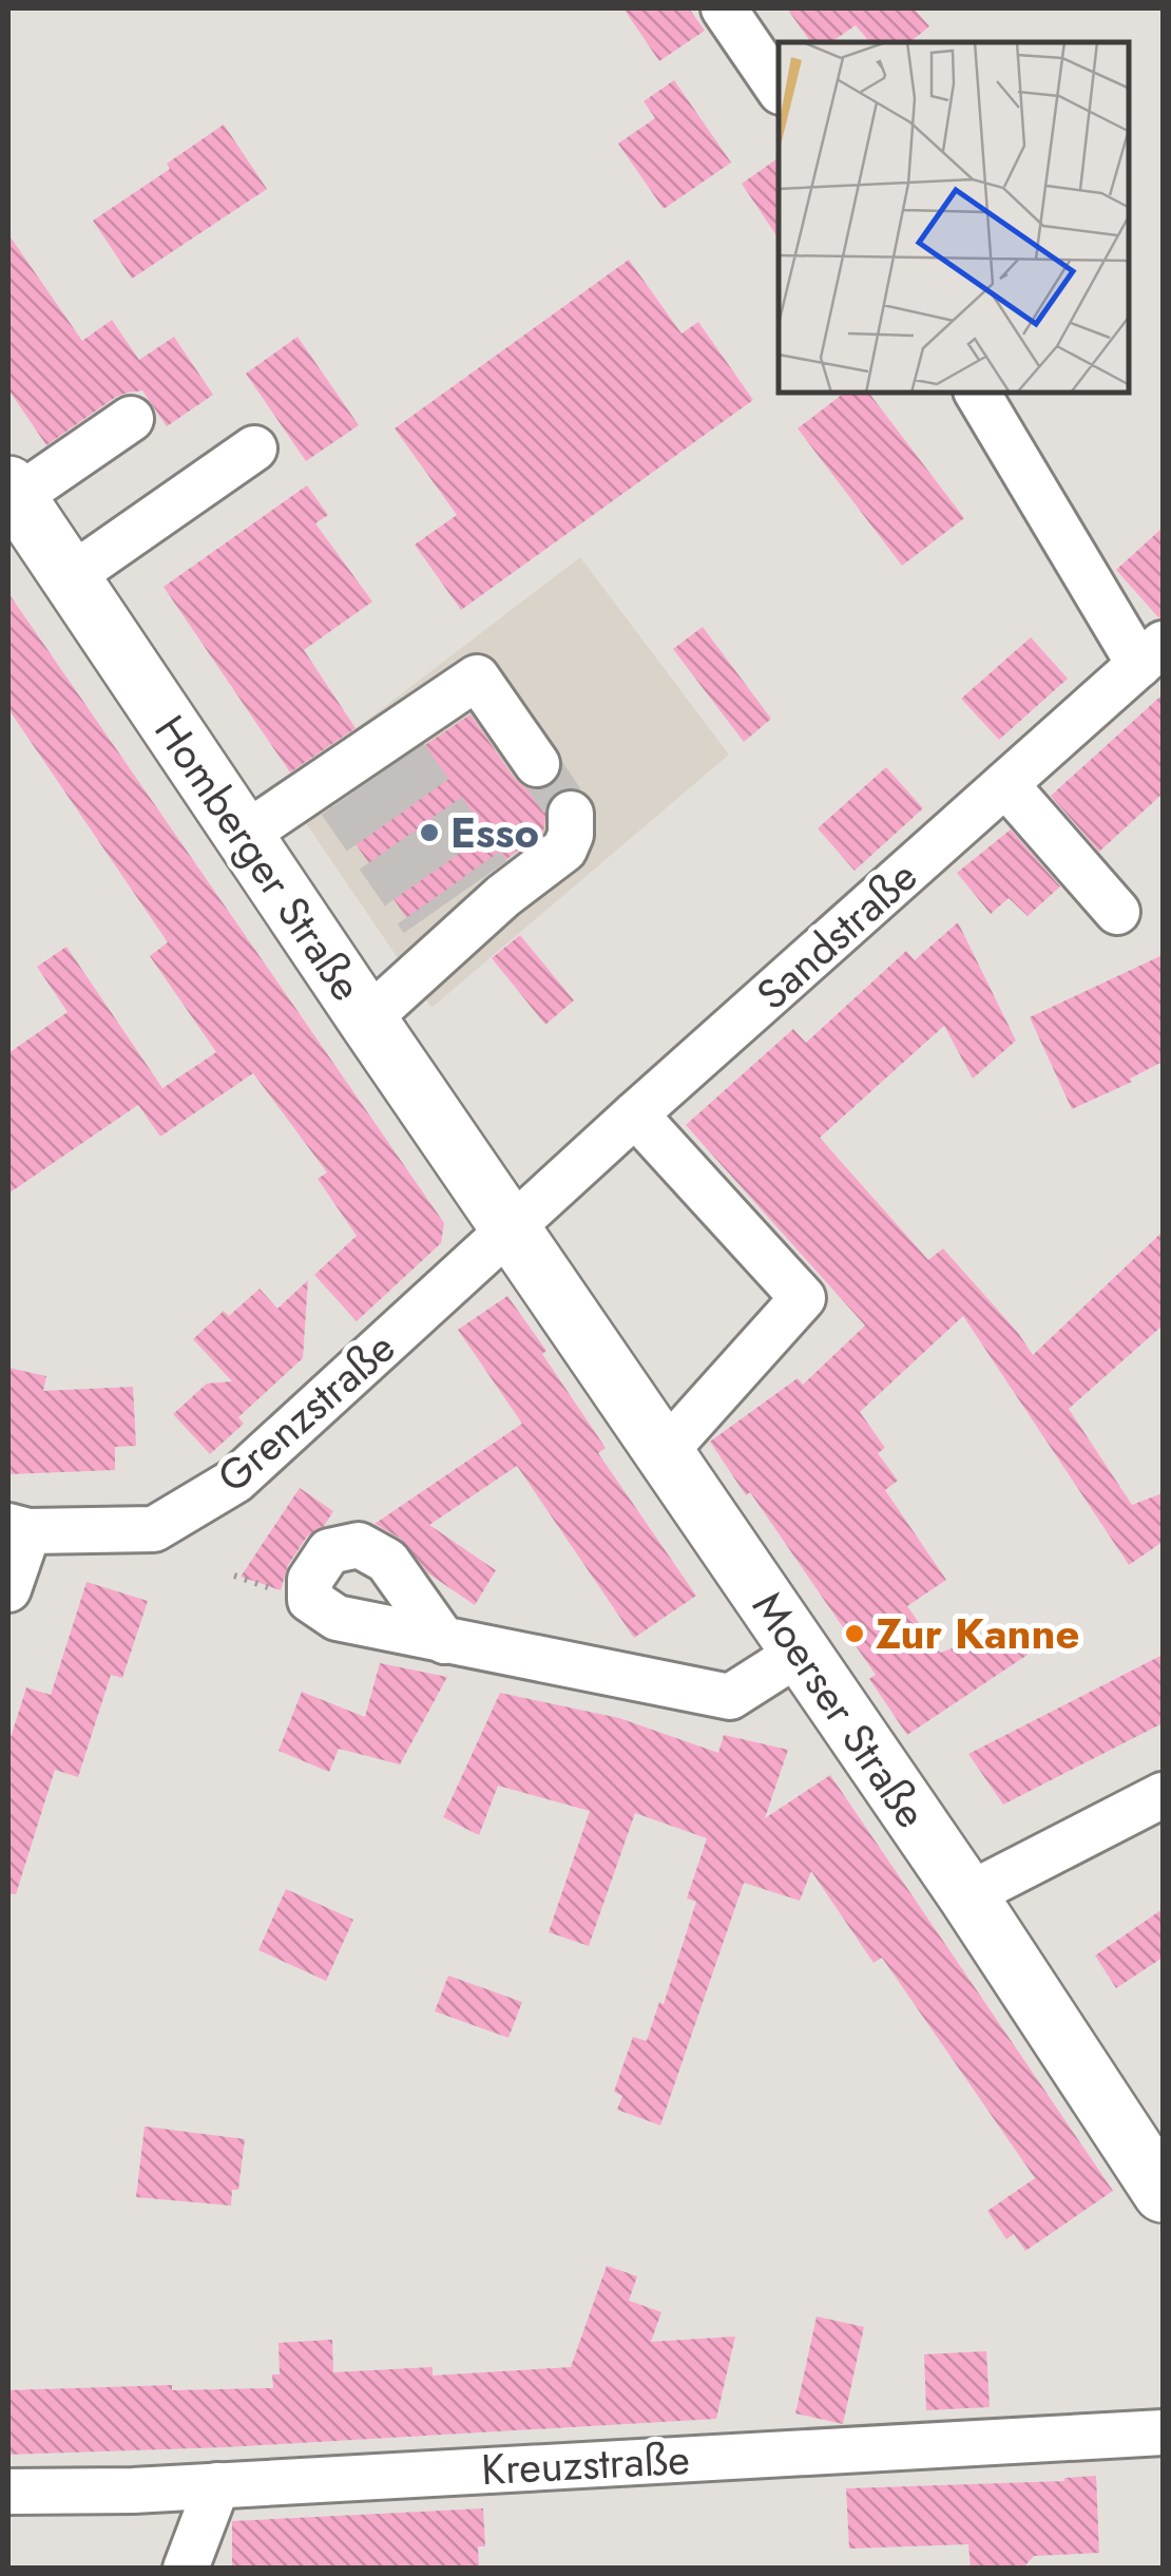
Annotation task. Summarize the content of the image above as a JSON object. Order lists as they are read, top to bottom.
{
  "streets": {
    "main road": ["Homberger Straße", "Moerser Straße"],
    "street": ["Sandstraße", "Grenzstraße", "Kreuzstraße"]
  },
  "crossings": [
    ["Homberger Straße", "Sandstraße"],
    ["Homberger Straße", "Grenzstraße"],
    ["Homberger Straße", "Moerser Straße"],
    ["Sandstraße", "Grenzstraße"],
    ["Sandstraße", "Moerser Straße"],
    ["Grenzstraße", "Moerser Straße"]
  ],
  "places": ["Esso", "Zur Kanne"]
}
